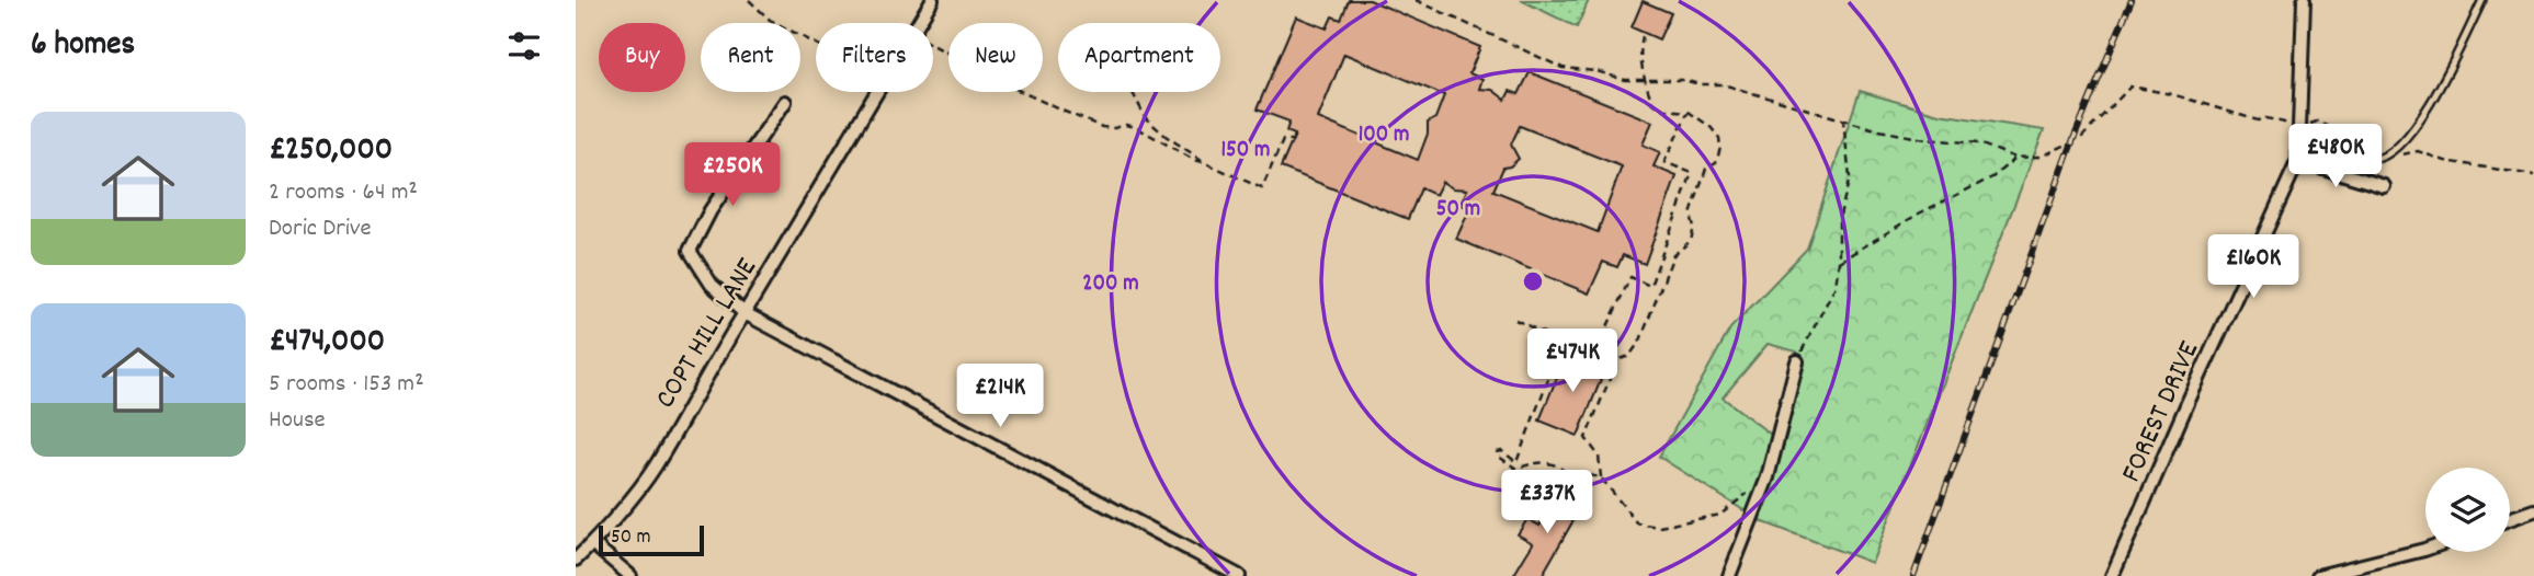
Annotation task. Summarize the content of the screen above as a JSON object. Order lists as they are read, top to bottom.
{
  "streets": {
    "street": ["COPT HILL LANE", "FOREST DRIVE"]
  },
  "scale_bar": "50 m",
  "page": {
    "heading": "6 homes",
    "chip": [
      "Buy",
      "Rent",
      "Filters",
      "New",
      "Apartment"
    ],
    "list": [
      {
        "name": "£250,000",
        "note": "2 rooms · 64 m² · Doric Drive"
      },
      {
        "name": "£474,000",
        "note": "5 rooms · 153 m² · House"
      }
    ],
    "price": [
      "£480K",
      "£250K",
      "£160K",
      "£474K",
      "£214K",
      "£337K"
    ],
    "scale": "50 m"
  },
  "rings": [
    "100 m",
    "150 m",
    "50 m",
    "200 m"
  ]
}
